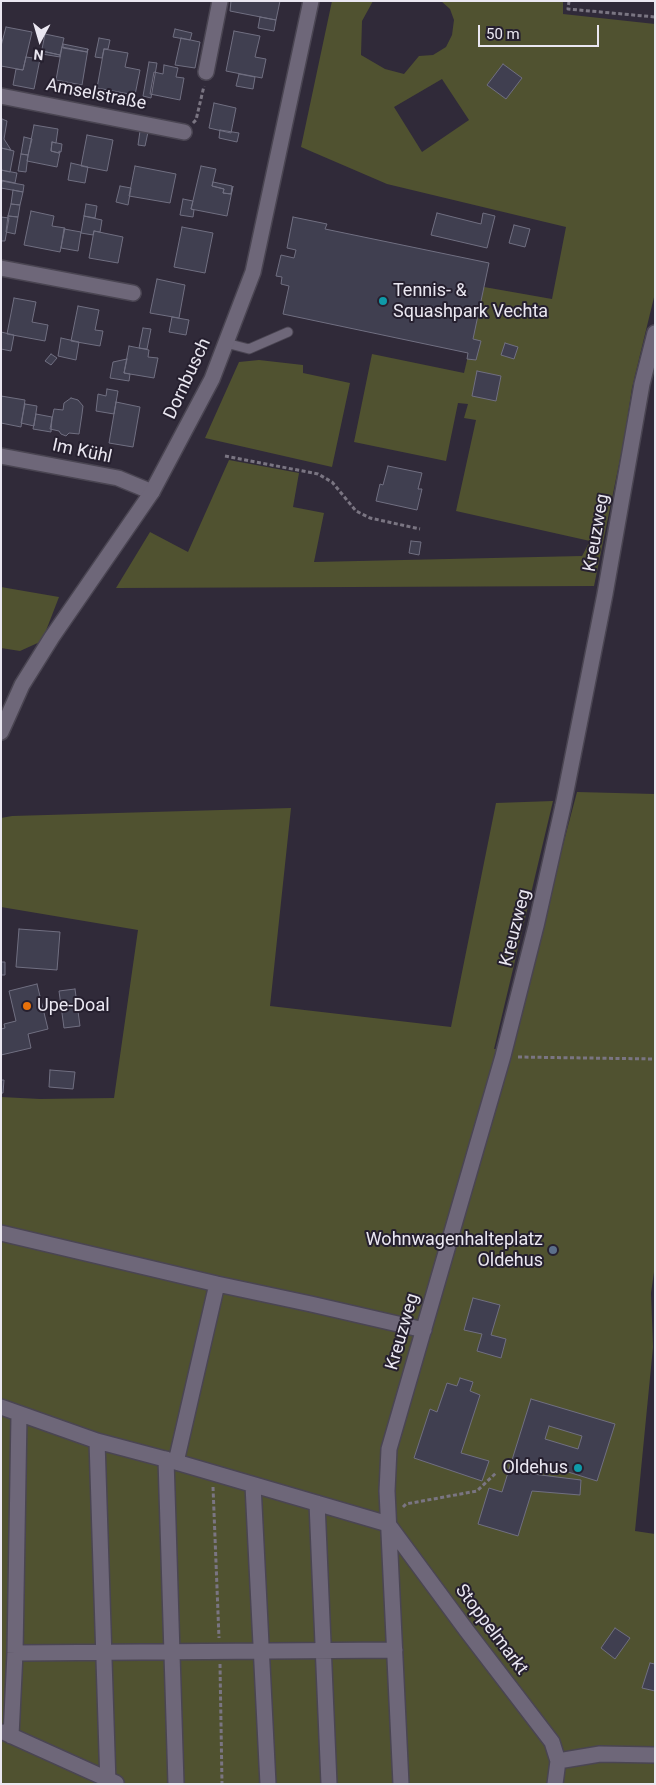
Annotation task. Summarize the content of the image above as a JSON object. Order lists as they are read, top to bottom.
{
  "streets": {
    "street": [
      "Amselstraße",
      "Dornbusch",
      "Im Kühl",
      "Kreuzweg",
      "Stoppelmarkt"
    ]
  },
  "crossings": [
    ["Dornbusch", "Im Kühl"],
    ["Kreuzweg", "Stoppelmarkt"]
  ],
  "places": [
    "Tennis- & Squashpark Vechta",
    "Upe-Doal",
    "Wohnwagenhalteplatz Oldehus",
    "Oldehus"
  ],
  "scale_bar": "50 m",
  "north": "bottom"
}
